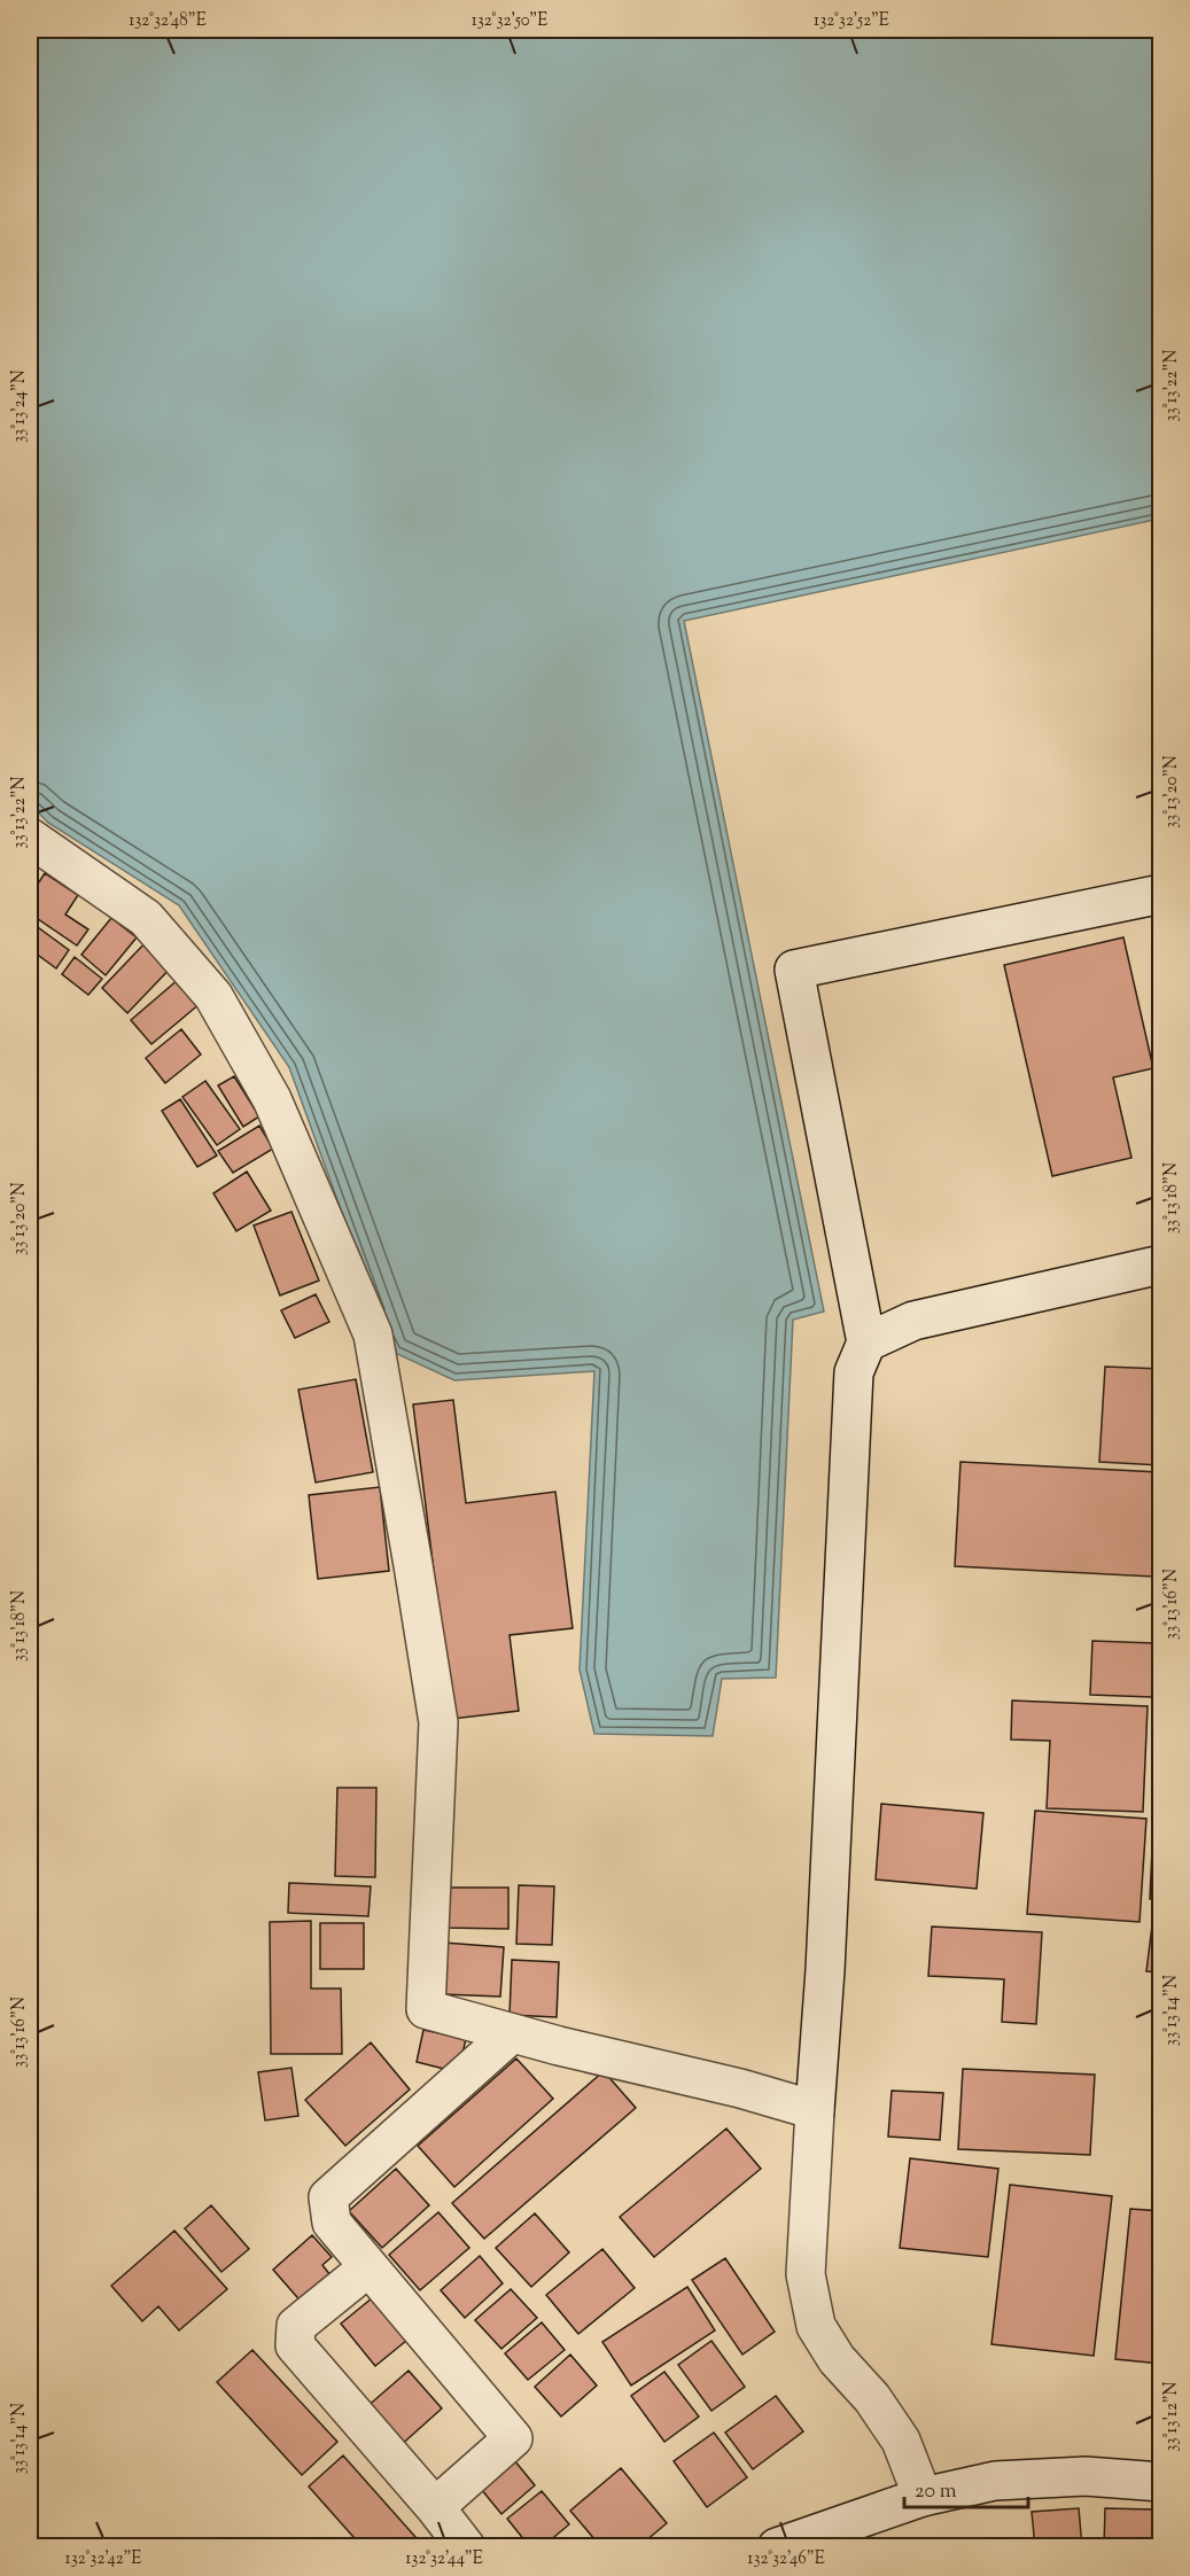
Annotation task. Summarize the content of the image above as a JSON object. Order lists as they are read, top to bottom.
{
  "scale_bar": "20 m",
  "coordinates": [
    "132°32'48\"E",
    "132°32'50\"E",
    "132°32'52\"E",
    "33°13'22\"N",
    "33°13'24\"N",
    "33°13'20\"N",
    "33°13'18\"N",
    "33°13'16\"N",
    "33°13'14\"N",
    "33°13'12\"N",
    "132°32'42\"E",
    "132°32'44\"E",
    "132°32'46\"E"
  ]
}
